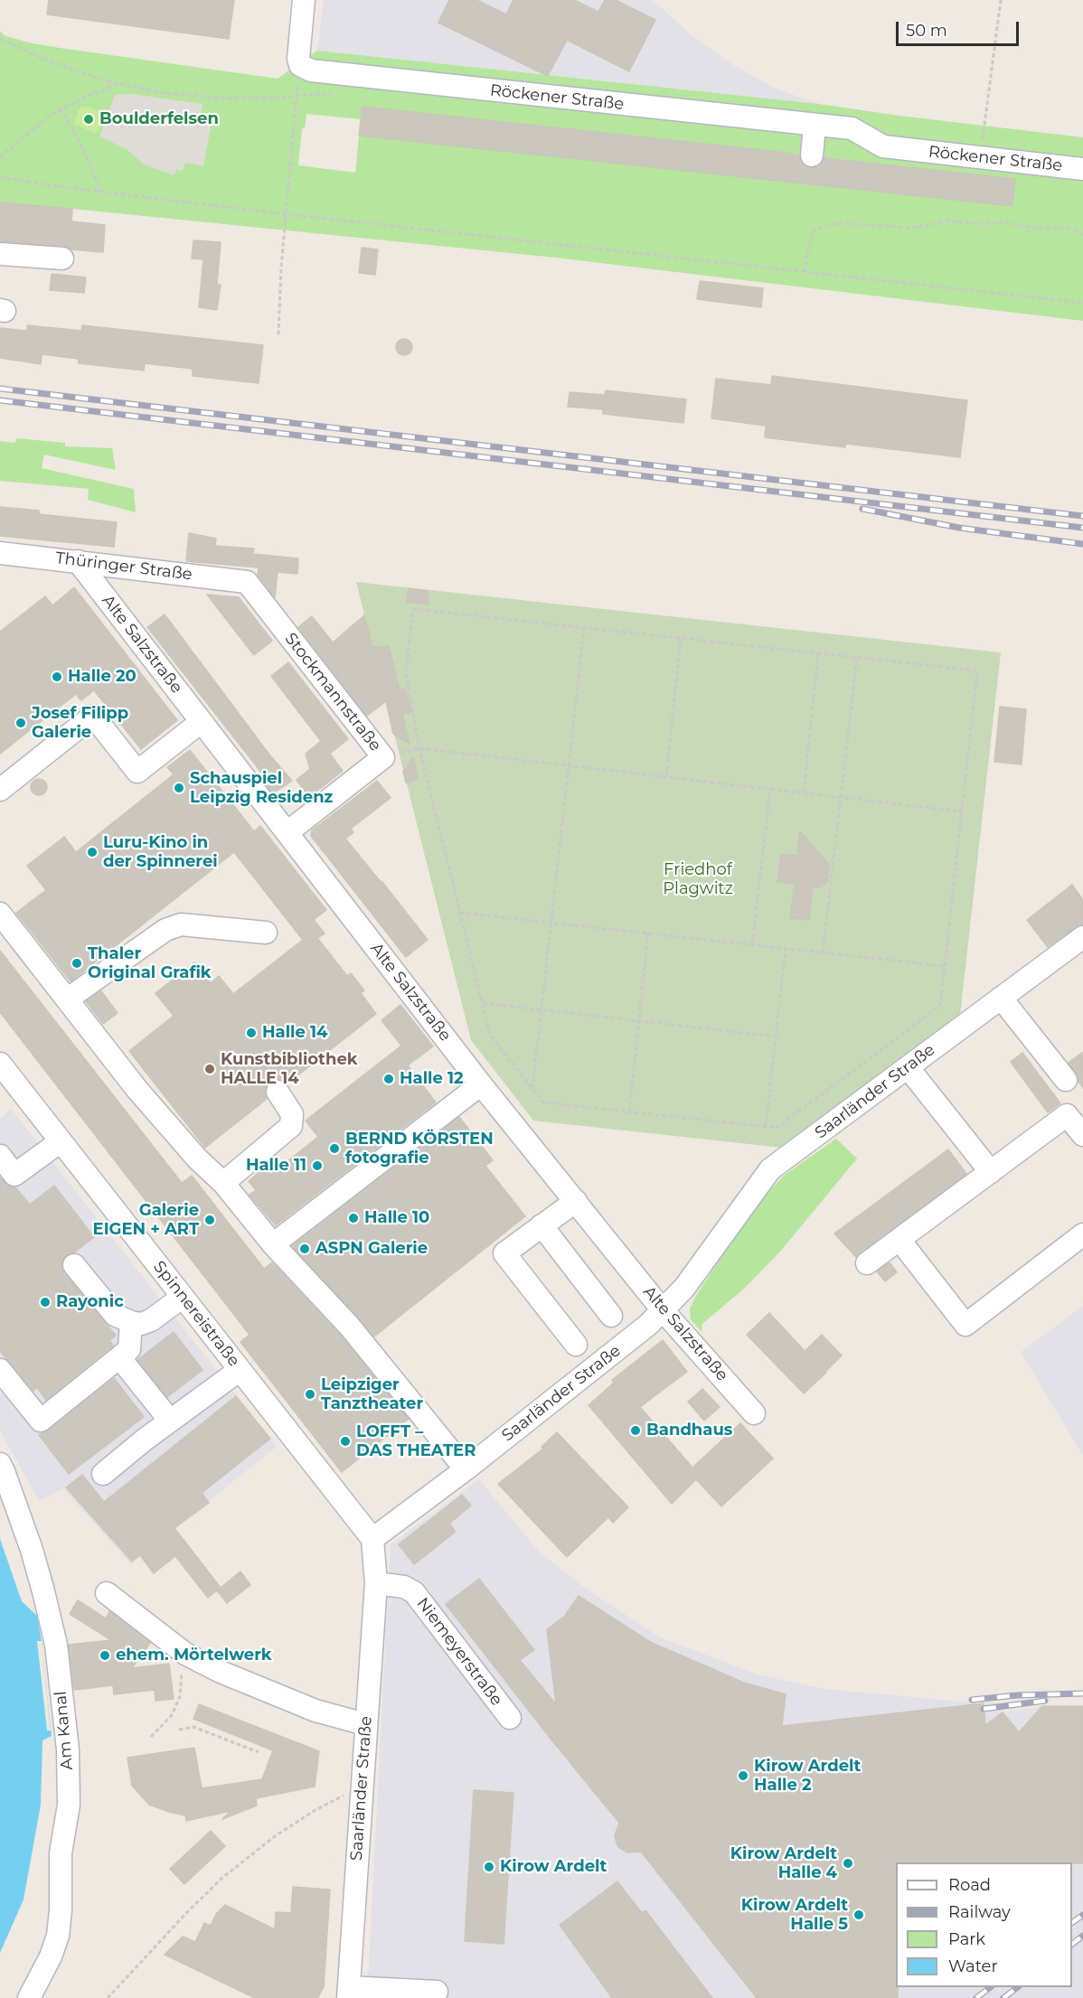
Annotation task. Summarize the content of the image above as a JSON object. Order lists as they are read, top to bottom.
{
  "streets": {
    "street": [
      "Röckener Straße",
      "Thüringer Straße",
      "Alte Salzstraße",
      "Stockmannstraße",
      "Saarländer Straße",
      "Spinnereistraße",
      "Niemeyerstraße",
      "Am Kanal"
    ]
  },
  "crossings": [
    ["Thüringer Straße", "Alte Salzstraße"],
    ["Thüringer Straße", "Stockmannstraße"],
    ["Alte Salzstraße", "Stockmannstraße"],
    ["Alte Salzstraße", "Saarländer Straße"],
    ["Saarländer Straße", "Spinnereistraße"],
    ["Saarländer Straße", "Niemeyerstraße"]
  ],
  "parks": ["Friedhof Plagwitz"],
  "places": [
    "Boulderfelsen",
    "Halle 20",
    "Josef Filipp Galerie",
    "Schauspiel Leipzig Residenz",
    "Luru-Kino in der Spinnerei",
    "Thaler Original Grafik",
    "Halle 14",
    "Kunstbibliothek HALLE 14",
    "Halle 12",
    "BERND KÖRSTEN fotografie",
    "Halle 11",
    "Halle 10",
    "Galerie EIGEN + ART",
    "ASPN Galerie",
    "Rayonic",
    "Leipziger Tanztheater",
    "Bandhaus",
    "LOFFT – DAS THEATER",
    "ehem. Mörtelwerk",
    "Kirow Ardelt Halle 2",
    "Kirow Ardelt Halle 4",
    "Kirow Ardelt",
    "Kirow Ardelt Halle 5"
  ],
  "legend": [
    "Road",
    "Railway",
    "Park",
    "Water"
  ],
  "scale_bar": "50 m"
}
